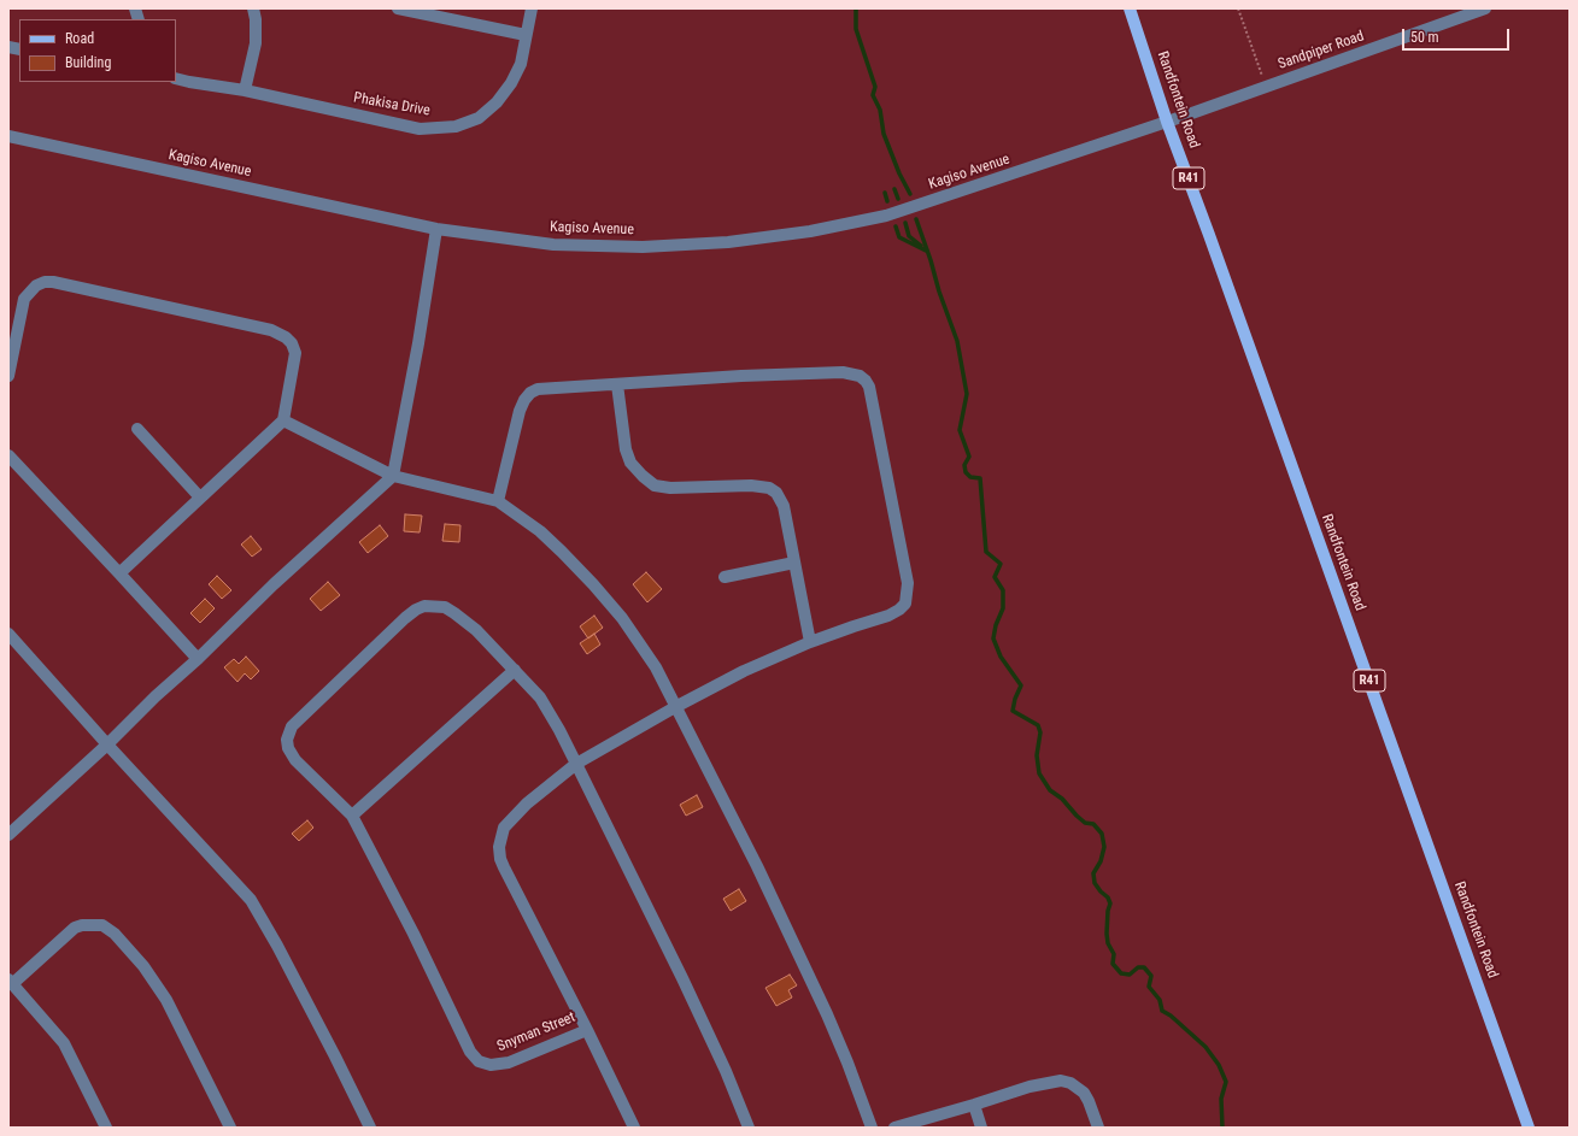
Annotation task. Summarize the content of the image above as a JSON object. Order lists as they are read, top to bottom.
{
  "streets": {
    "main road": ["Randfontein Road", "R41"],
    "street": [
      "Sandpiper Road",
      "Phakisa Drive",
      "Kagiso Avenue",
      "Snyman Street"
    ]
  },
  "crossings": [
    ["Sandpiper Road", "Randfontein Road"],
    ["Sandpiper Road", "Kagiso Avenue"],
    ["Randfontein Road", "Kagiso Avenue"]
  ],
  "legend": ["Road", "Building"],
  "scale_bar": "50 m"
}
